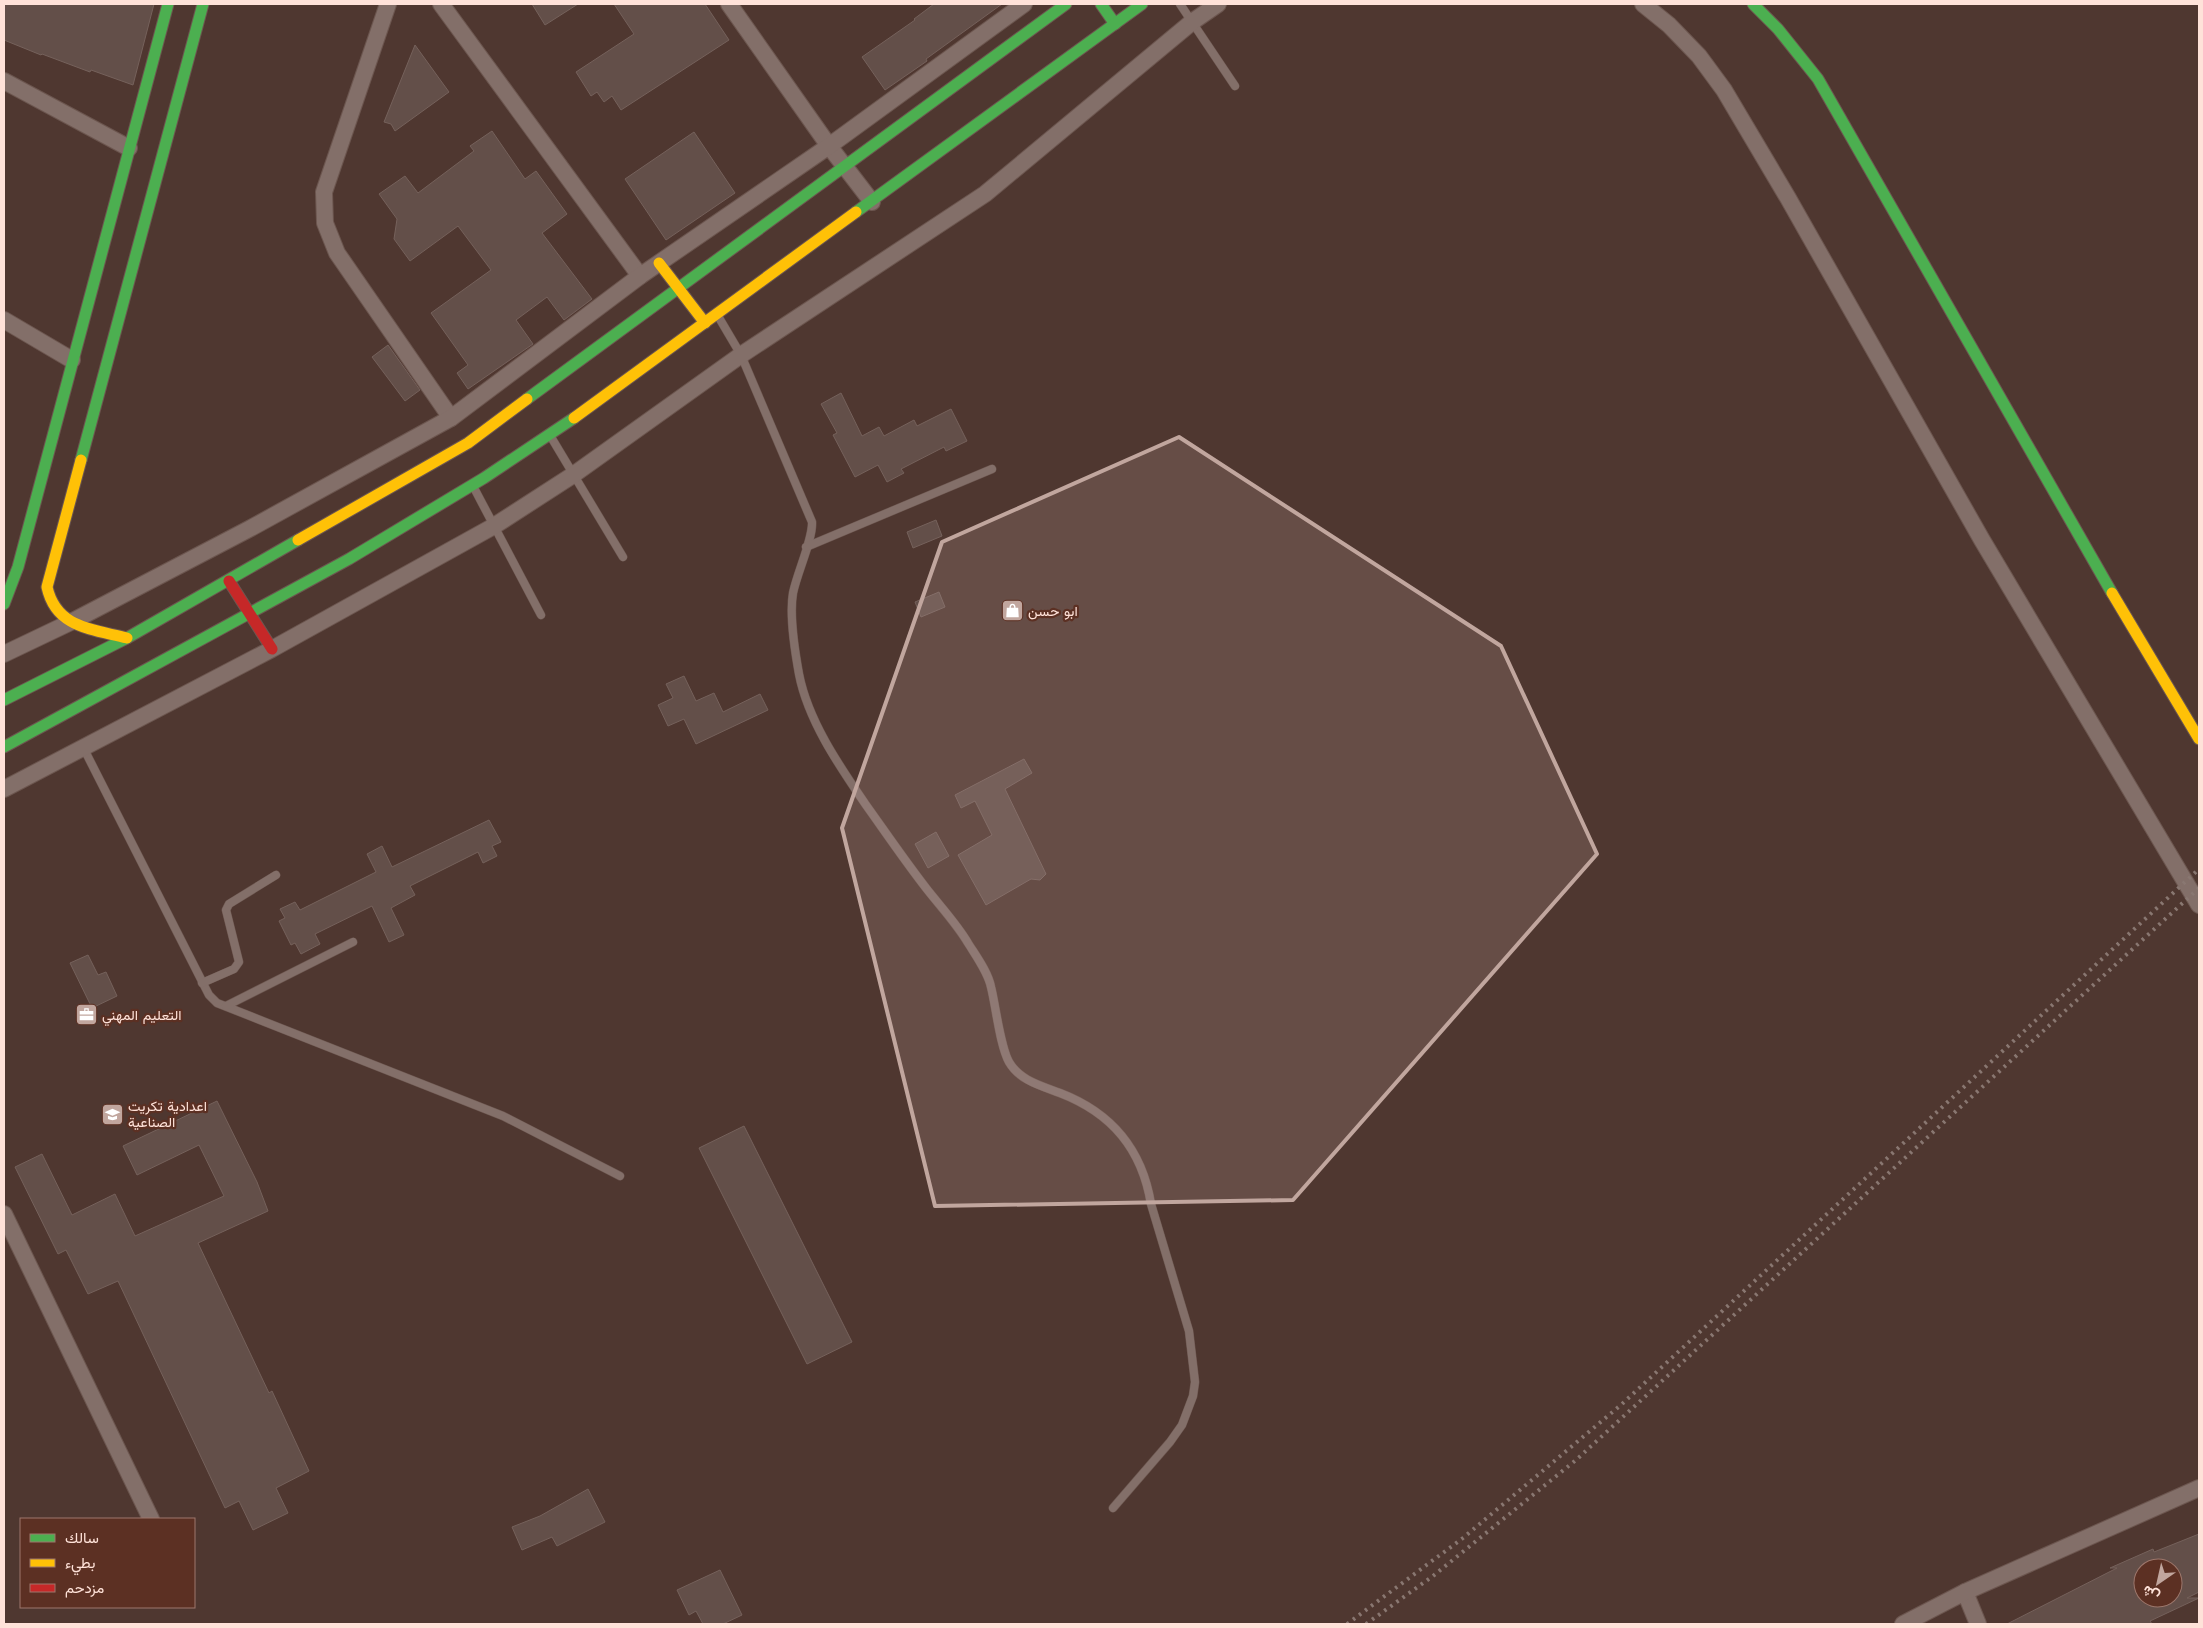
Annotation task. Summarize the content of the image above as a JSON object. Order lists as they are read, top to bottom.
{
  "places": {
    "shop": ["ابو حسن"],
    "office": ["التعليم المهني"],
    "school or university": ["اعدادية تكريت الصناعية"]
  },
  "legend": ["سالك", "بطيء", "مزدحم"],
  "north": "bottom left"
}
